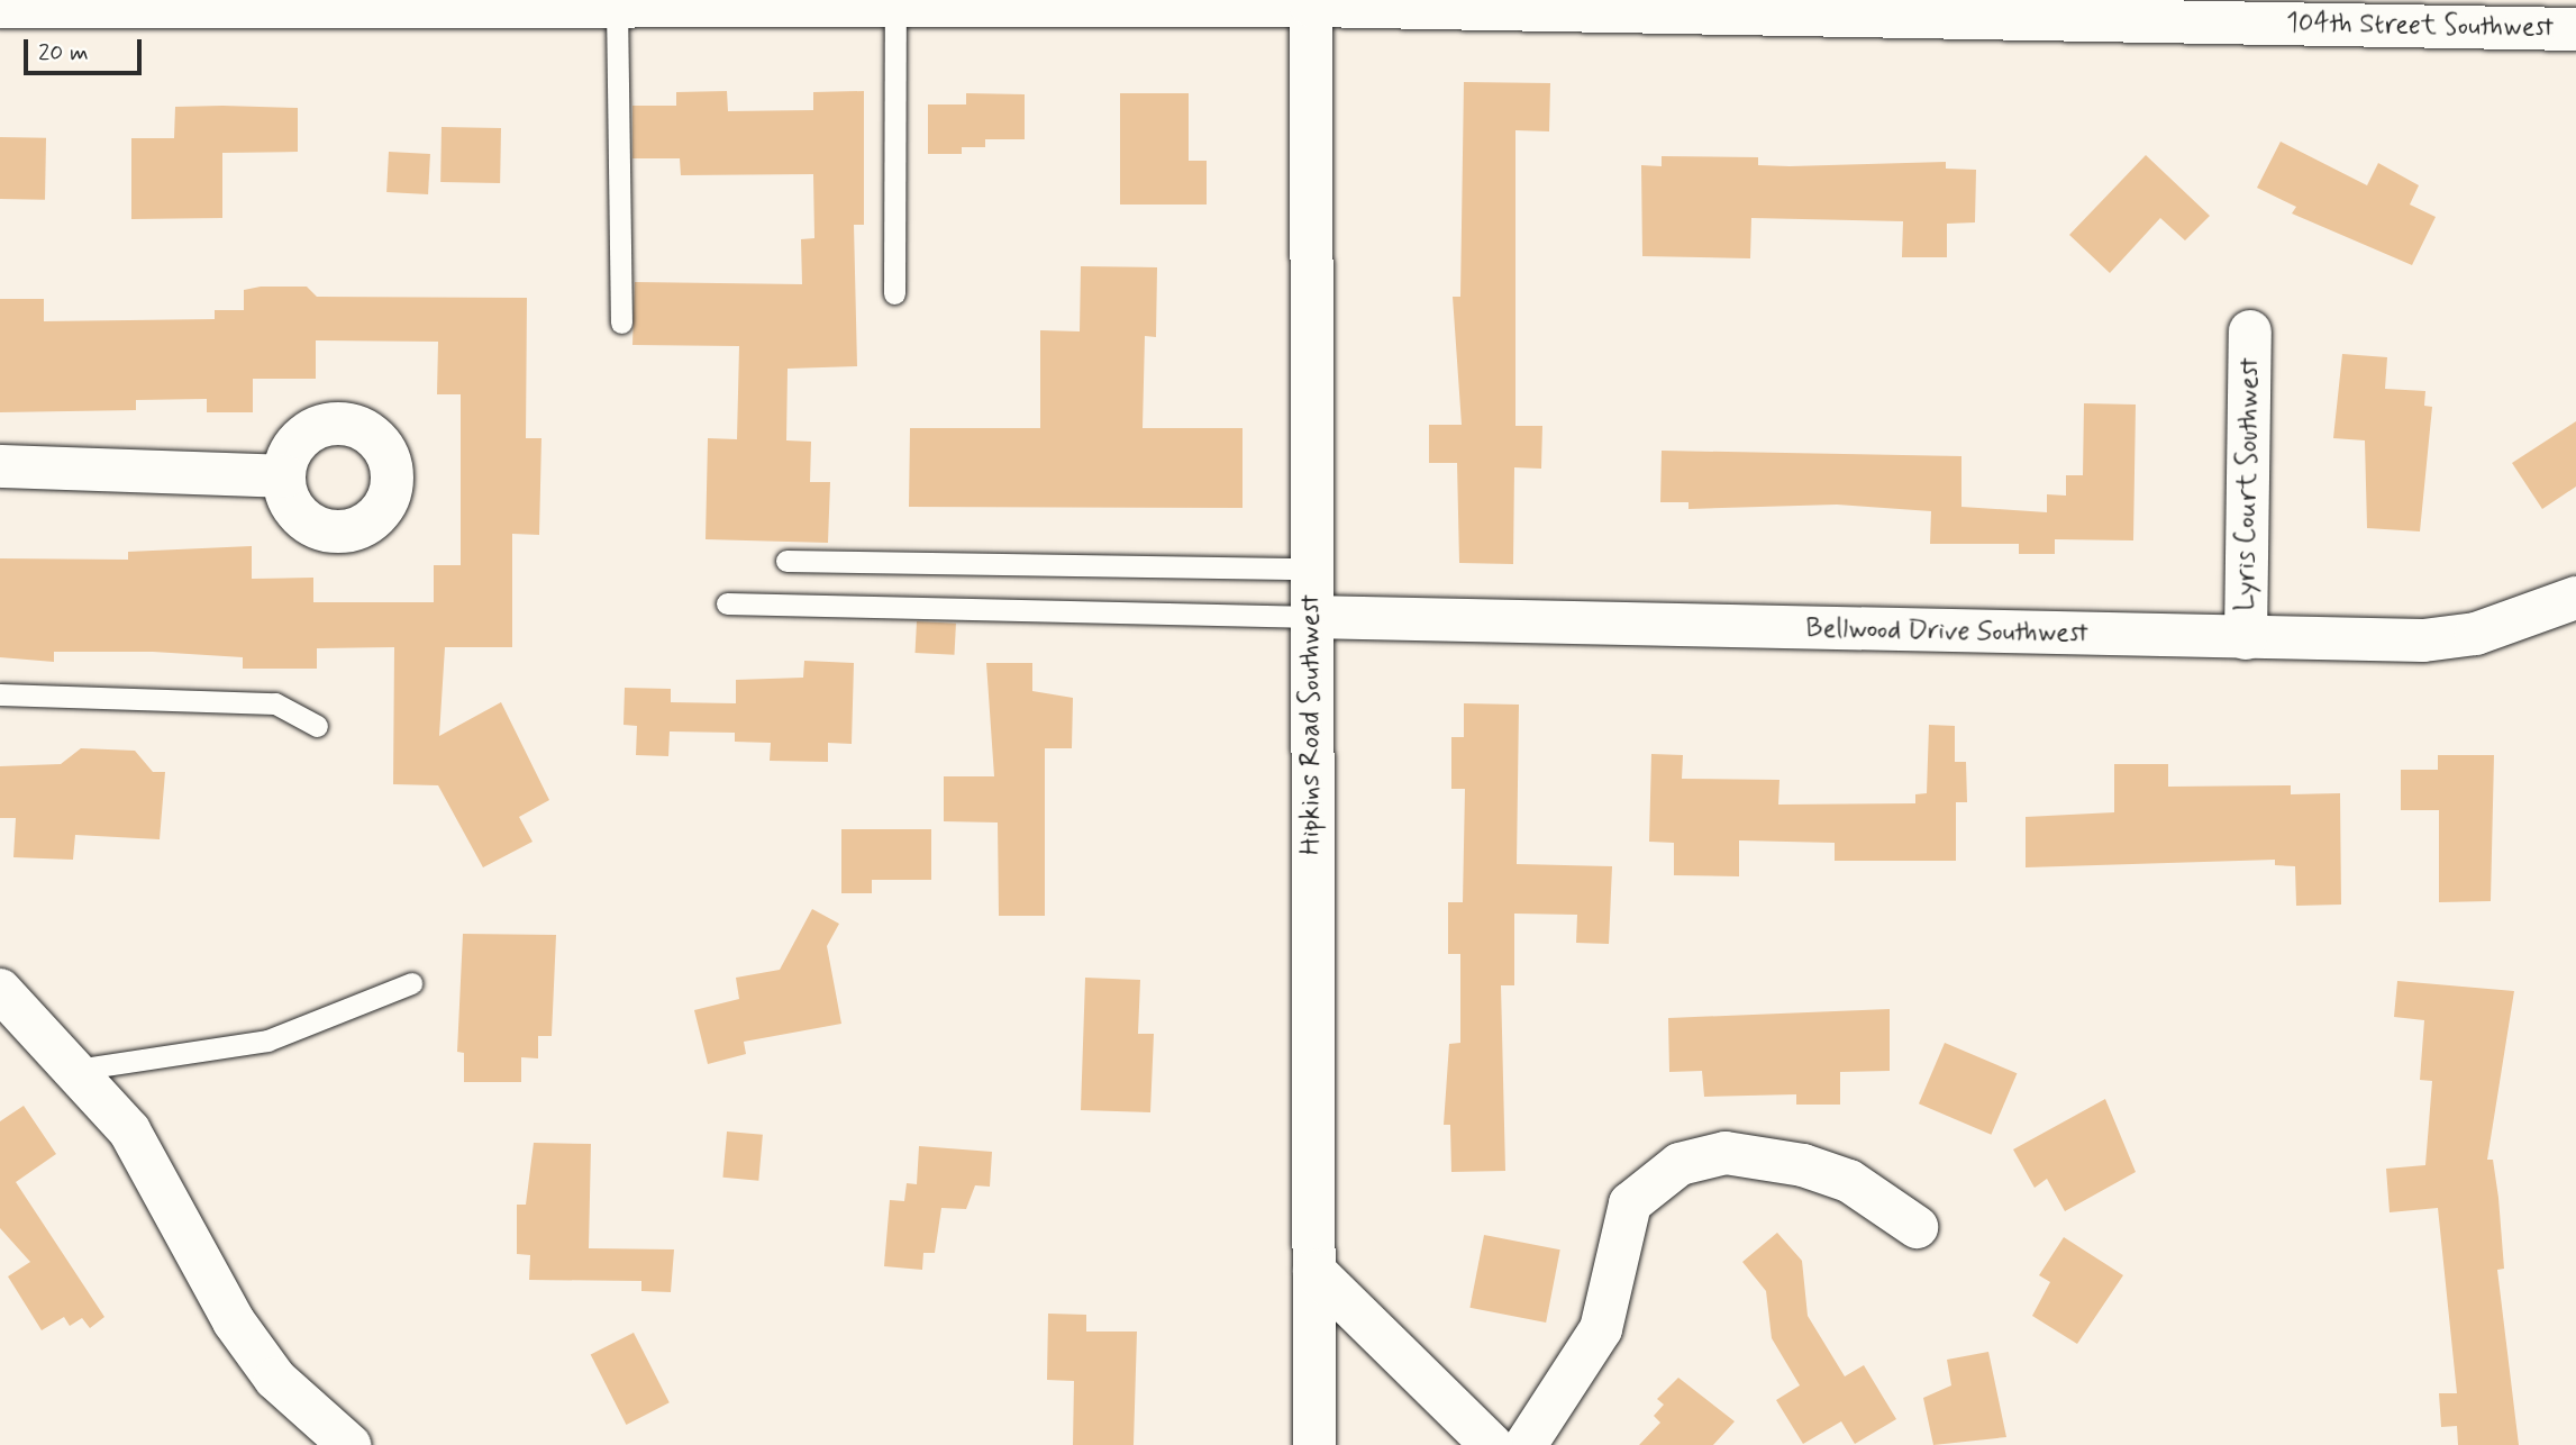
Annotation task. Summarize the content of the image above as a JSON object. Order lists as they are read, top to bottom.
{
  "streets": {
    "street": [
      "104th Street Southwest",
      "Lyris Court Southwest",
      "Bellwood Drive Southwest",
      "Hipkins Road Southwest"
    ]
  },
  "crossings": [
    ["104th Street Southwest", "Hipkins Road Southwest"],
    ["Lyris Court Southwest", "Bellwood Drive Southwest"],
    ["Bellwood Drive Southwest", "Hipkins Road Southwest"]
  ],
  "scale_bar": "20 m"
}
